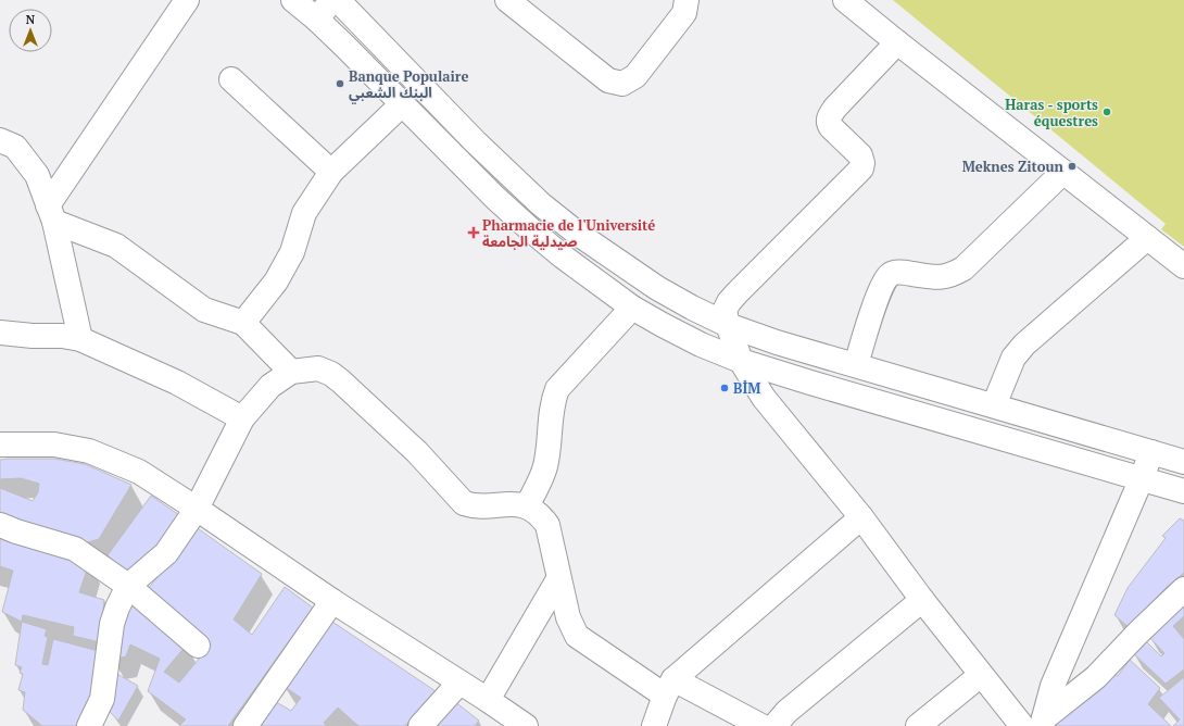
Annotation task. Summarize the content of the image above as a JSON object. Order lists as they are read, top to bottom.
{
  "places": {
    "other": [
      "Banque Populaire البنك الشعبي",
      "Haras - sports équestres",
      "Meknes Zitoun",
      "BİM"
    ],
    "health": ["Pharmacie de l'Université صيدلية الجامعة"]
  },
  "north": "top"
}
